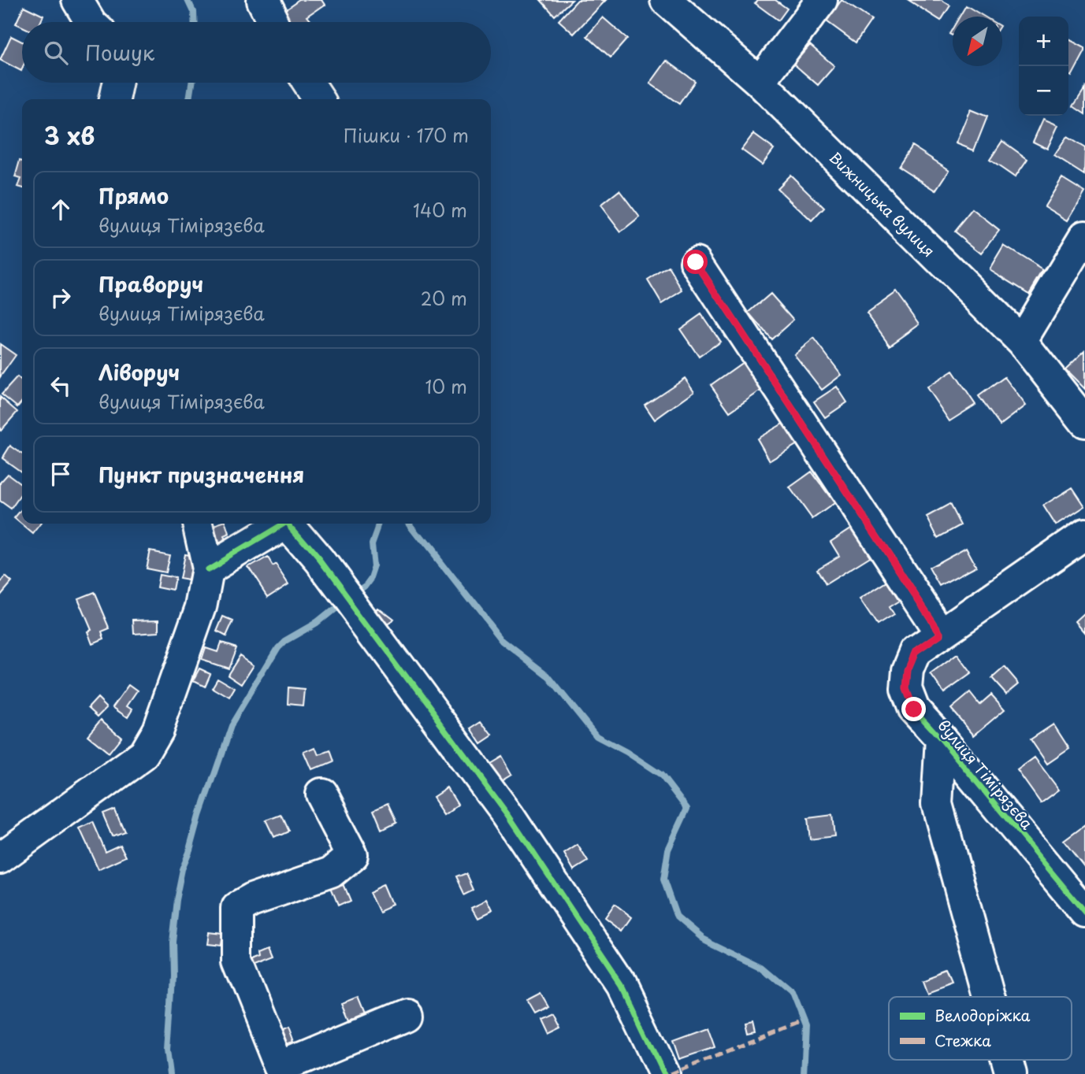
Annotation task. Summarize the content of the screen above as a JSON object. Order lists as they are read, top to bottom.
{
  "streets": {
    "street": ["Вижницька вулиця", "вулиця Тімірязєва"]
  },
  "legend": ["Велодоріжка", "Стежка"],
  "north": "bottom left",
  "page": {
    "map_buttons": ["+", "−"],
    "search": "Пошук",
    "heading": ["3 хв", "Пішки · 170 m"],
    "list": [
      ["Прямо", "вулиця Тімірязєва", "140 m"],
      ["Праворуч", "вулиця Тімірязєва", "20 m"],
      ["Ліворуч", "вулиця Тімірязєва", "10 m"],
      "Пункт призначення"
    ]
  }
}
